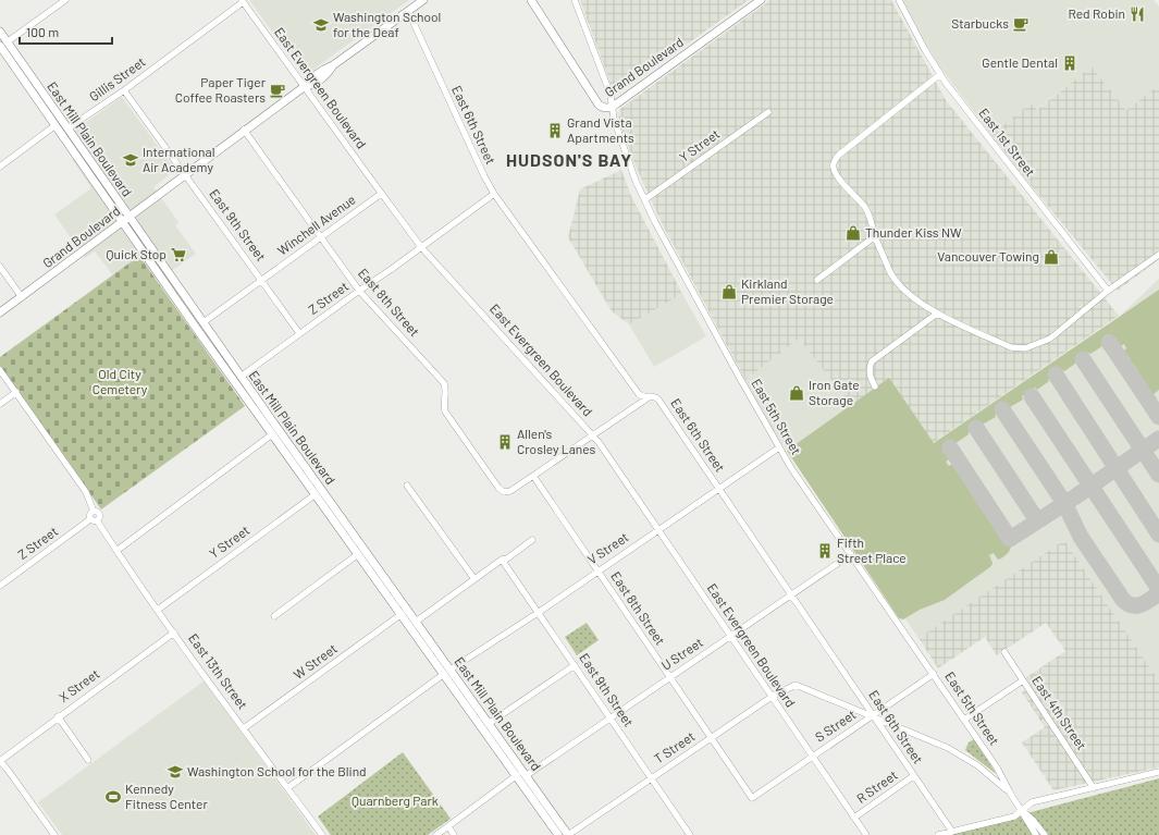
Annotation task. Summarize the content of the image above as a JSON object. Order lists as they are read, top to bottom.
{
  "streets": {
    "main road": ["Grand Boulevard", "East Mill Plain Boulevard"],
    "street": [
      "Gillis Street",
      "East Evergreen Boulevard",
      "East 6th Street",
      "East 1st Street",
      "Y Street",
      "East 9th Street",
      "Winchell Avenue",
      "Z Street",
      "East 8th Street",
      "East 5th Street",
      "V Street",
      "U Street",
      "W Street",
      "East 13th Street",
      "X Street",
      "East 4th Street",
      "S Street",
      "T Street",
      "R Street"
    ]
  },
  "crossings": [
    ["Grand Boulevard", "East Evergreen Boulevard"],
    ["Grand Boulevard", "East 6th Street"],
    ["Grand Boulevard", "East Mill Plain Boulevard"],
    ["Grand Boulevard", "East 9th Street"],
    ["Grand Boulevard", "East 8th Street"],
    ["Grand Boulevard", "East 5th Street"],
    ["Gillis Street", "East Evergreen Boulevard"],
    ["Gillis Street", "East Mill Plain Boulevard"],
    ["Gillis Street", "East 9th Street"],
    ["East Evergreen Boulevard", "Winchell Avenue"],
    ["East Evergreen Boulevard", "Z Street"],
    ["East Evergreen Boulevard", "V Street"],
    ["East Evergreen Boulevard", "U Street"],
    ["East Evergreen Boulevard", "S Street"],
    ["East Evergreen Boulevard", "T Street"],
    ["East Evergreen Boulevard", "R Street"],
    ["East 6th Street", "Z Street"],
    ["East 6th Street", "V Street"],
    ["East 6th Street", "U Street"],
    ["East 6th Street", "S Street"],
    ["East 6th Street", "T Street"],
    ["East 6th Street", "R Street"],
    ["East Mill Plain Boulevard", "Y Street"],
    ["East Mill Plain Boulevard", "Winchell Avenue"],
    ["East Mill Plain Boulevard", "Z Street"],
    ["East Mill Plain Boulevard", "V Street"],
    ["East Mill Plain Boulevard", "U Street"],
    ["East Mill Plain Boulevard", "W Street"],
    ["East Mill Plain Boulevard", "T Street"],
    ["Y Street", "East 5th Street"],
    ["Y Street", "East 13th Street"],
    ["East 9th Street", "Winchell Avenue"],
    ["East 9th Street", "Z Street"],
    ["East 9th Street", "V Street"],
    ["East 9th Street", "U Street"],
    ["East 9th Street", "T Street"],
    ["Winchell Avenue", "East 8th Street"],
    ["Z Street", "East 8th Street"],
    ["Z Street", "East 13th Street"],
    ["East 8th Street", "V Street"],
    ["East 8th Street", "U Street"],
    ["East 8th Street", "S Street"],
    ["East 8th Street", "T Street"],
    ["East 5th Street", "V Street"],
    ["East 5th Street", "U Street"],
    ["East 5th Street", "S Street"],
    ["V Street", "East 13th Street"],
    ["W Street", "East 13th Street"],
    ["East 13th Street", "X Street"],
    ["S Street", "T Street"]
  ],
  "districts": ["HUDSON'S BAY"],
  "parks": ["Old City Cemetery", "Quarnberg Park"],
  "places": {
    "restaurant": ["Red Robin"],
    "cafe": ["Starbucks", "Paper Tiger Coffee Roasters"],
    "school or university": ["Washington School for the Deaf", "International Air Academy", "Washington School for the Blind"],
    "building": [
      "Gentle Dental",
      "Grand Vista Apartments",
      "Allen's Crosley Lanes",
      "Fifth Street Place"
    ],
    "shop": [
      "Thunder Kiss NW",
      "Vancouver Towing",
      "Kirkland Premier Storage",
      "Iron Gate Storage"
    ],
    "supermarket": ["Quick Stop"],
    "sports": ["Kennedy Fitness Center"]
  },
  "scale_bar": "100 m"
}
